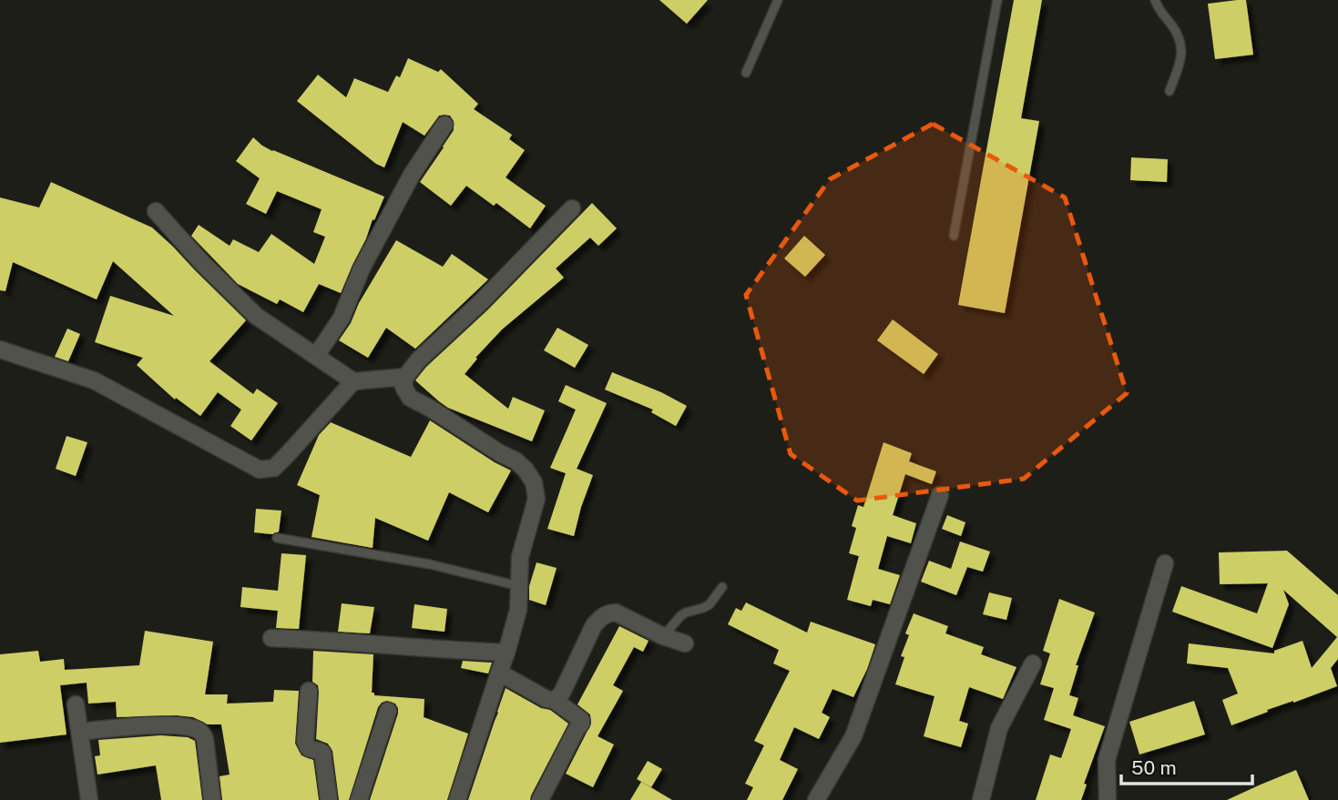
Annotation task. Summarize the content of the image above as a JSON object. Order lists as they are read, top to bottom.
{
  "scale_bar": "50 m"
}
